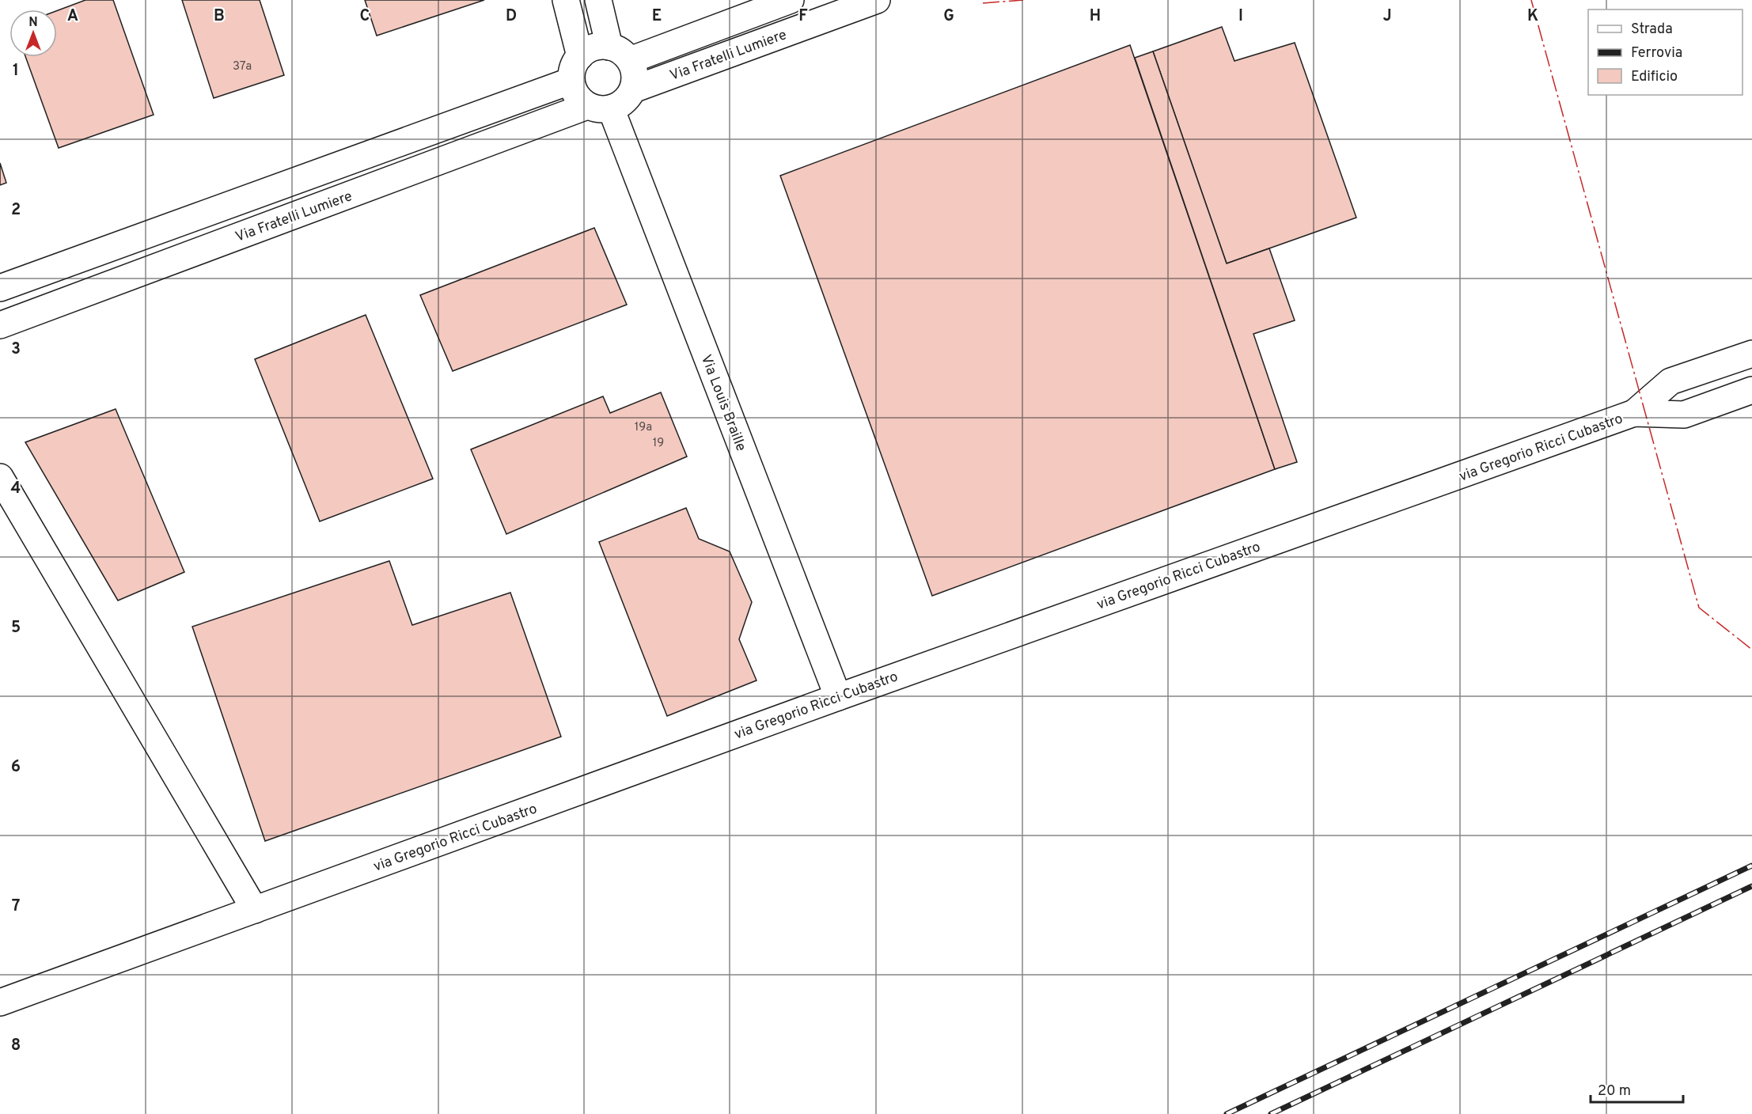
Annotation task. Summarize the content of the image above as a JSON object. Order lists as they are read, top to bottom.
{
  "streets": {
    "street": ["Via Fratelli Lumiere", "Via Louis Braille", "via Gregorio Ricci Cubastro"]
  },
  "crossings": [
    ["Via Fratelli Lumiere", "Via Louis Braille"],
    ["Via Louis Braille", "via Gregorio Ricci Cubastro"]
  ],
  "house_numbers": ["37a", "19a", "19"],
  "legend": ["Strada", "Ferrovia", "Edificio"],
  "scale_bar": "20 m",
  "north": "top",
  "grid": {
    "columns": [
      "A",
      "B",
      "C",
      "D",
      "E",
      "F",
      "G",
      "H",
      "I",
      "J",
      "K"
    ],
    "rows": [
      "1",
      "2",
      "3",
      "4",
      "5",
      "6",
      "7",
      "8"
    ]
  }
}
